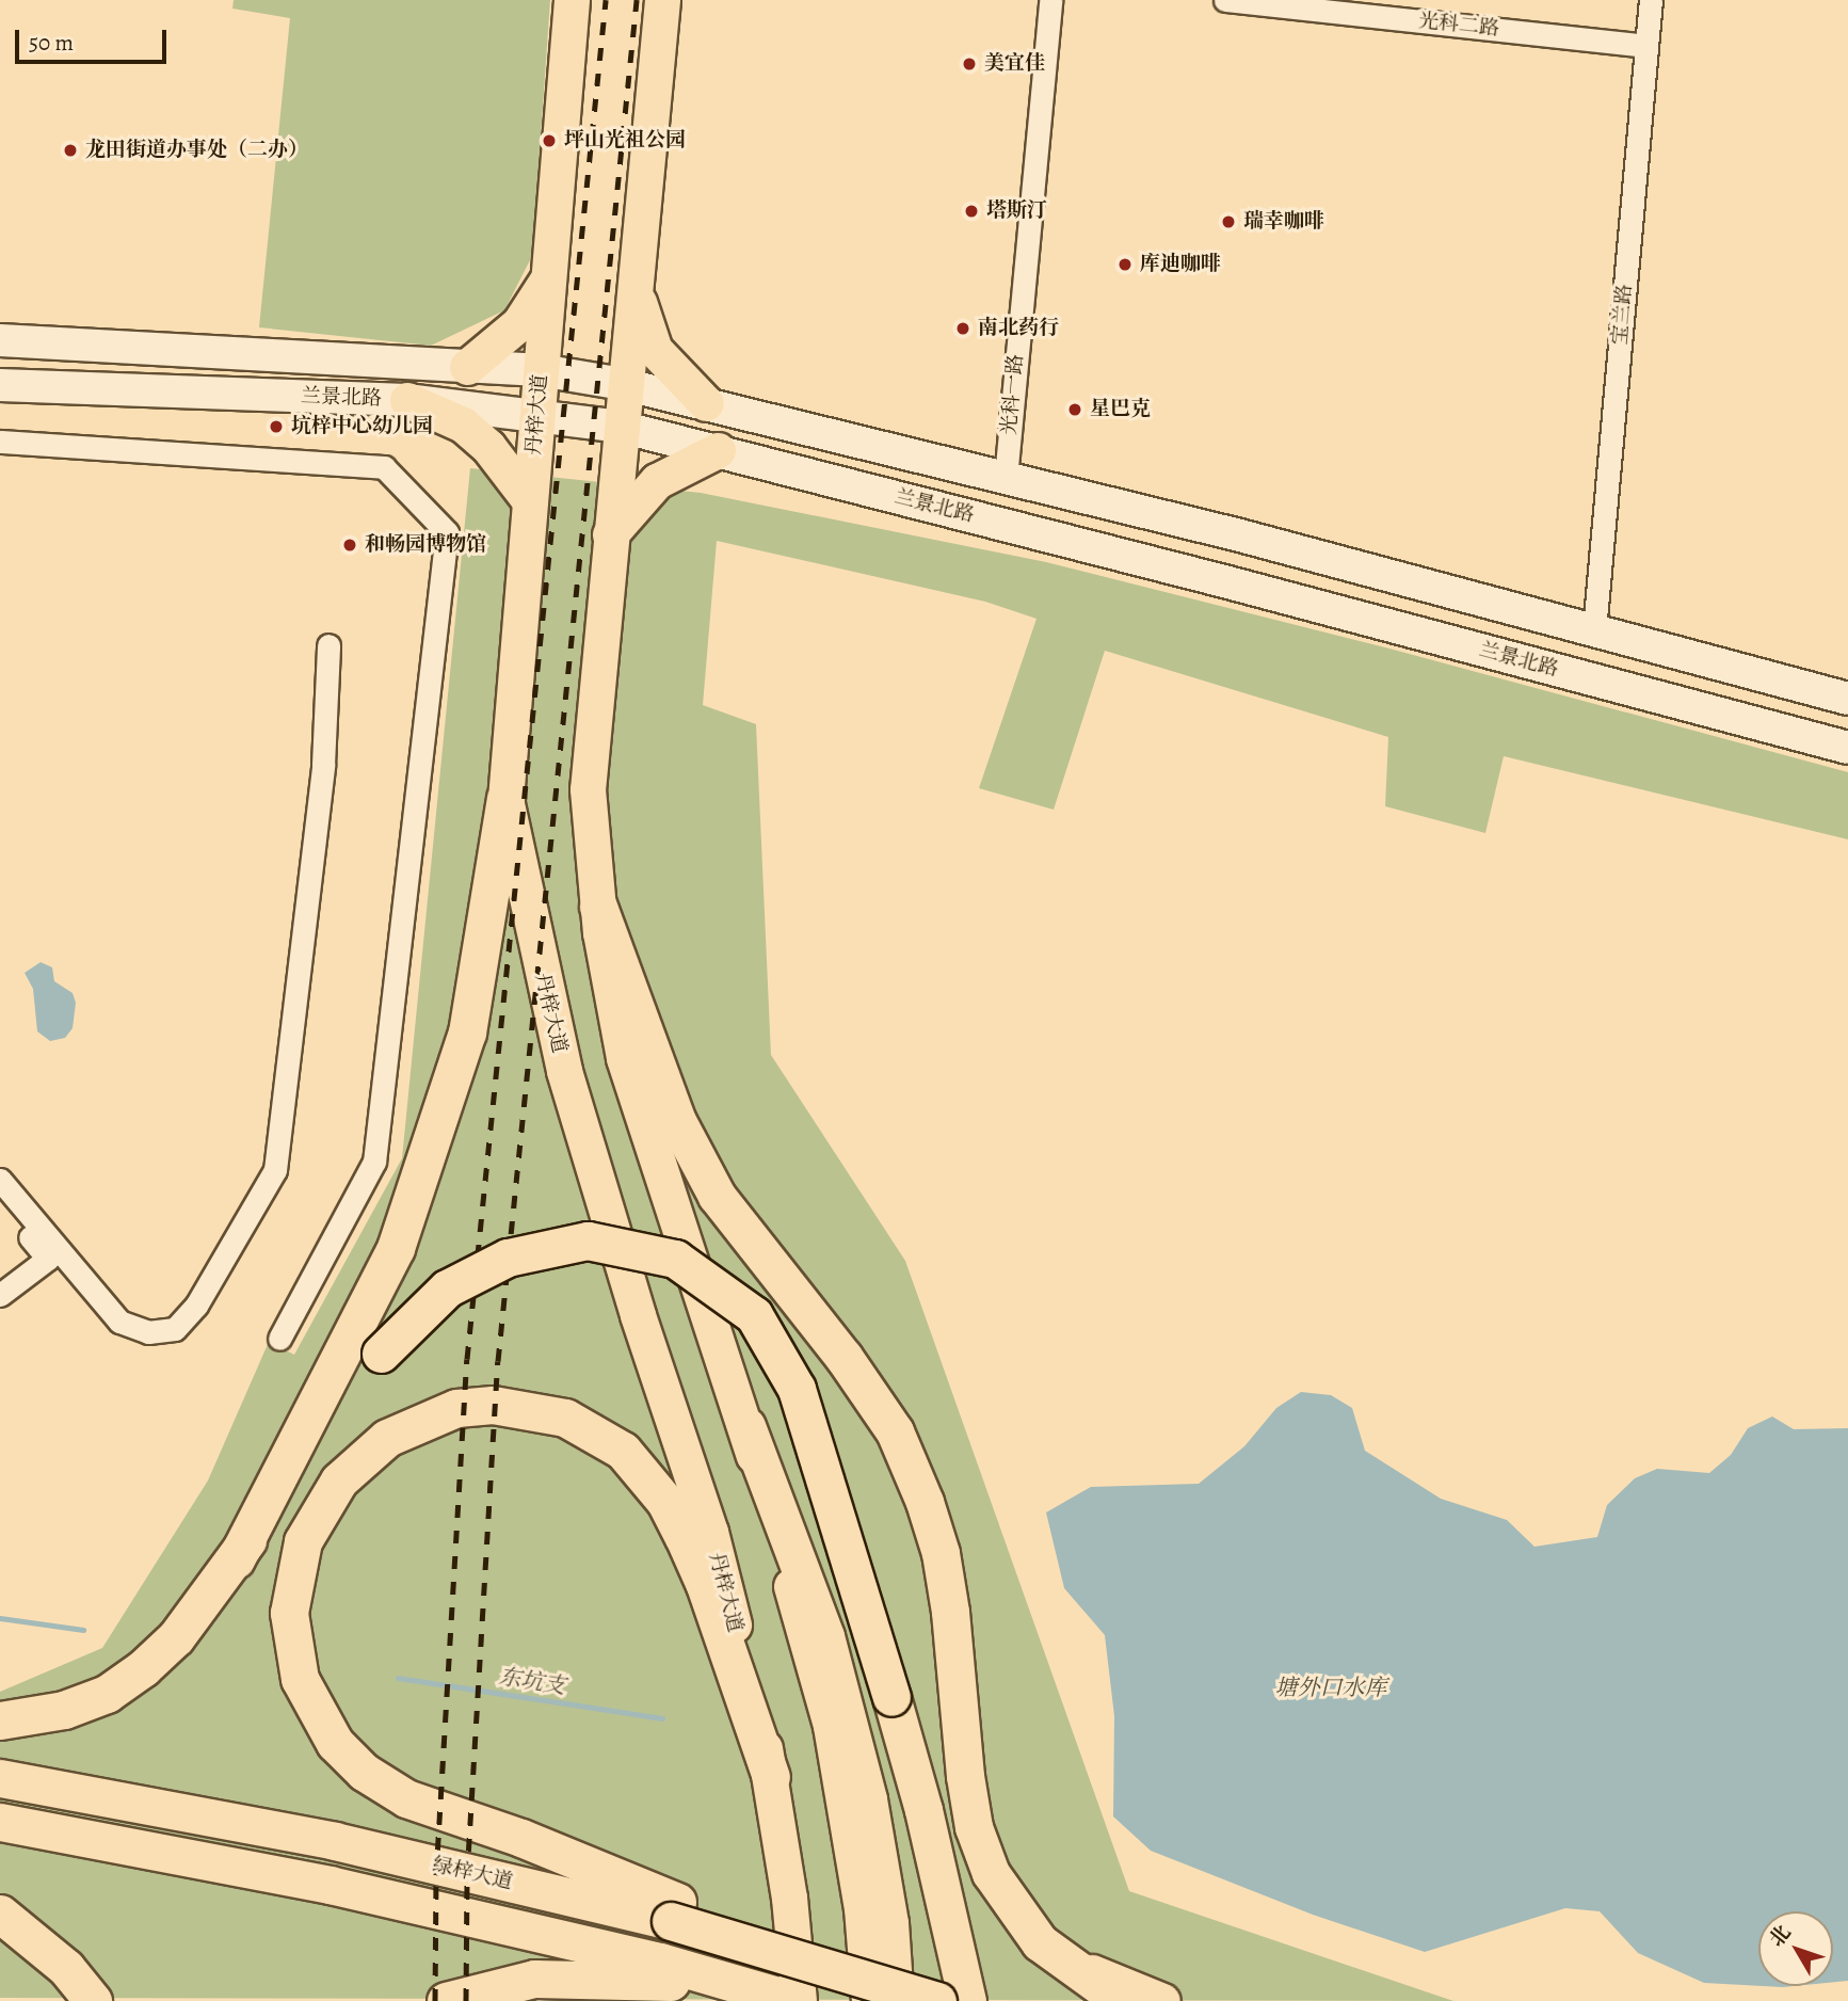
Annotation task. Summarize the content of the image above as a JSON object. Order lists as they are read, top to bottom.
{
  "streets": {
    "highway": ["绿梓大道"],
    "main road": ["兰景北路", "丹梓大道"],
    "street": ["光科二路", "宝兰路", "光科一路"]
  },
  "crossings": [
    ["光科二路", "宝兰路"],
    ["宝兰路", "兰景北路"],
    ["光科一路", "兰景北路"],
    ["兰景北路", "丹梓大道"]
  ],
  "water": ["东坑支", "塘外口水库"],
  "places": [
    "美宜佳",
    "坪山光祖公园",
    "龙田街道办事处（二办）",
    "塔斯汀",
    "瑞幸咖啡",
    "库迪咖啡",
    "南北药行",
    "星巴克",
    "坑梓中心幼儿园",
    "和畅园博物馆"
  ],
  "scale_bar": "50 m",
  "north": "top left"
}
